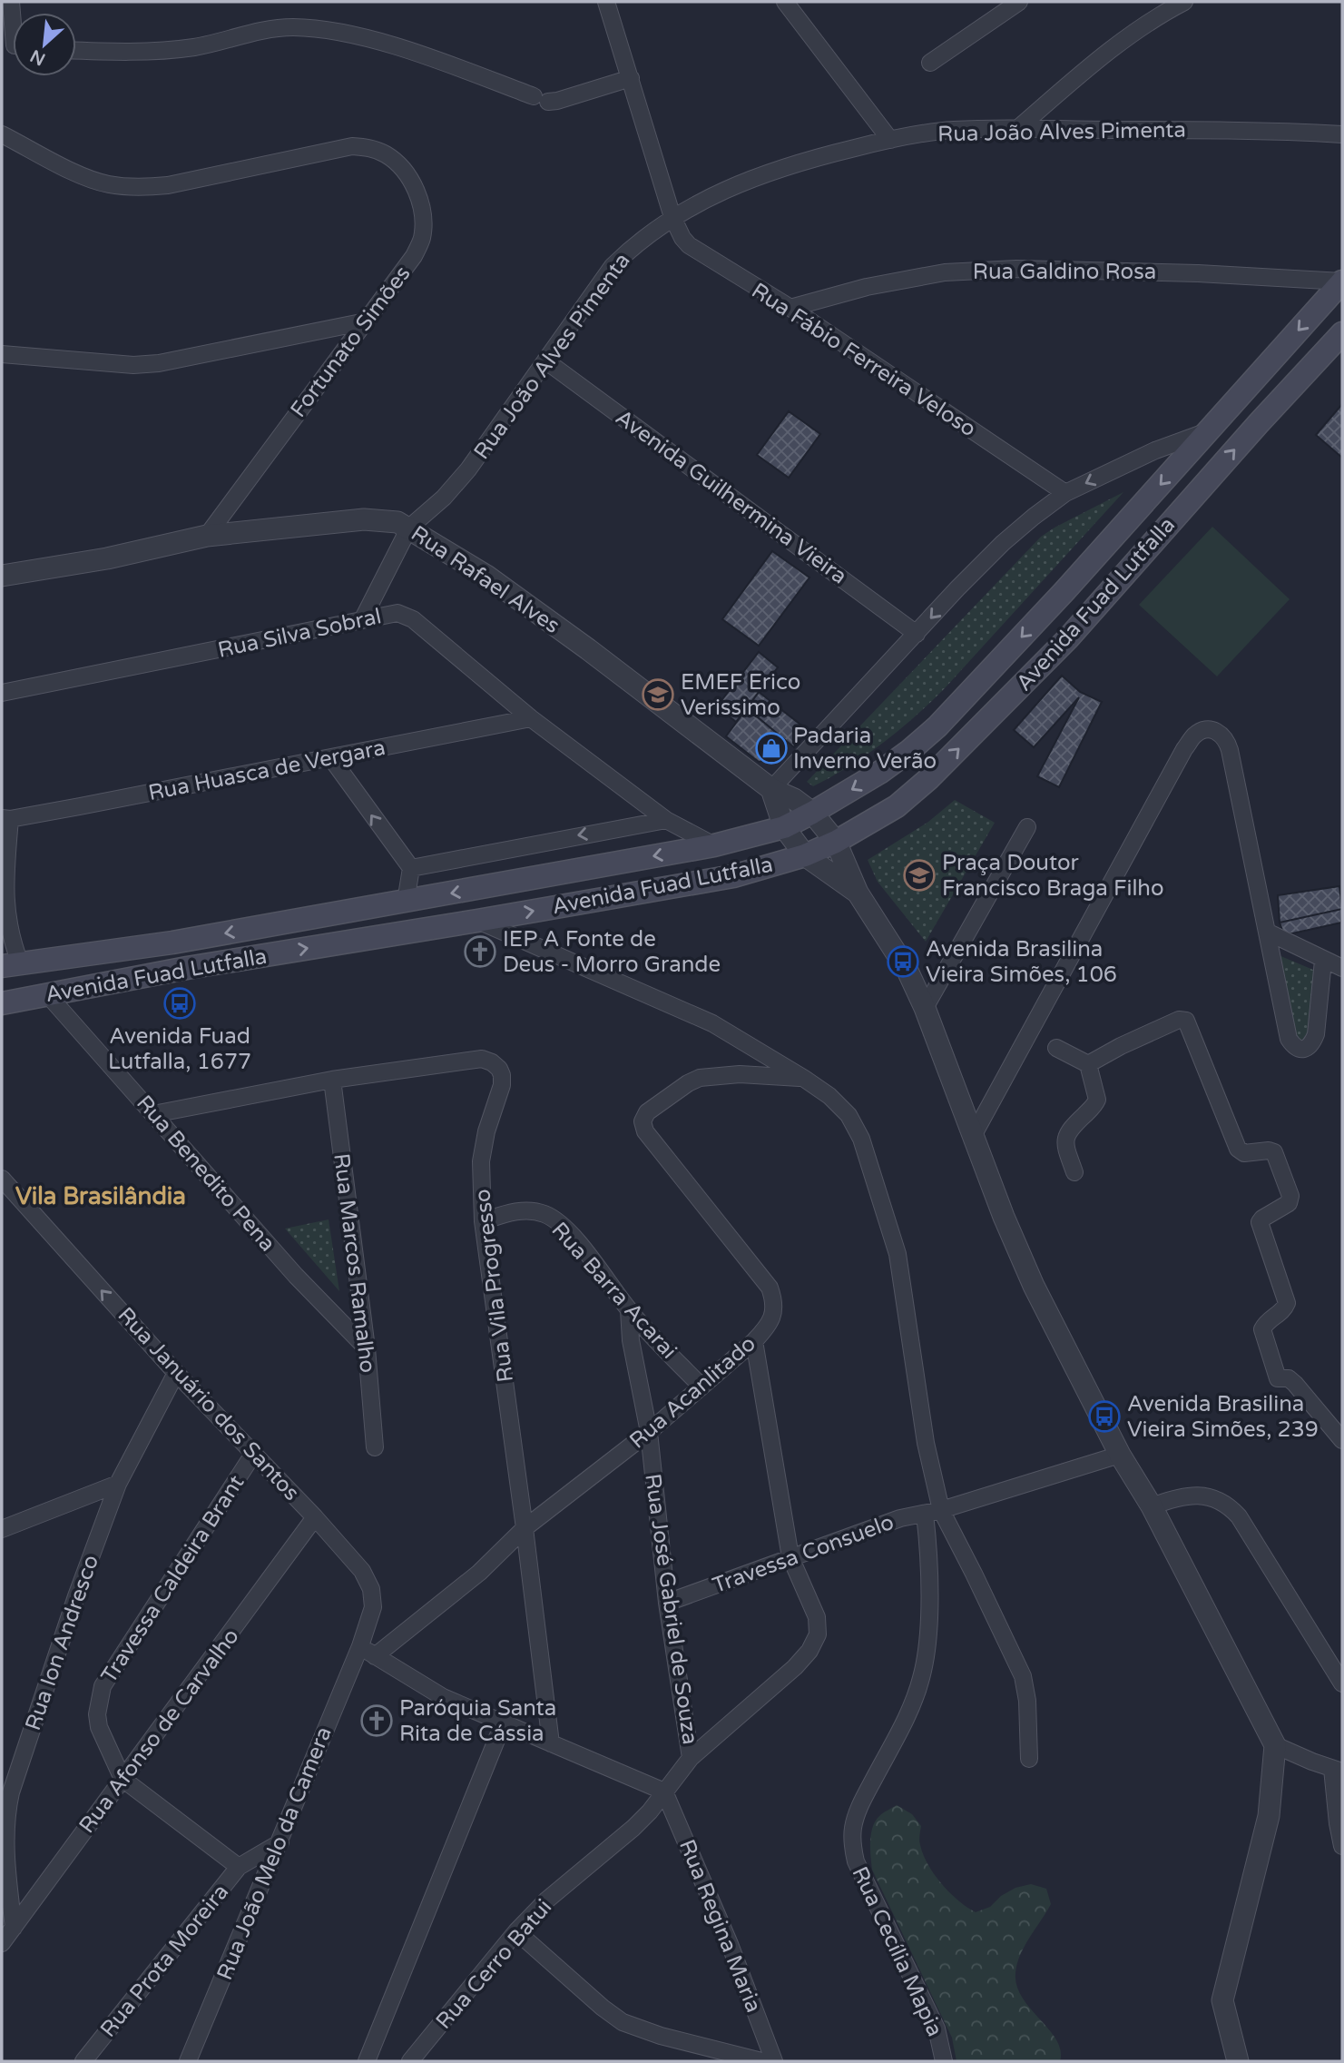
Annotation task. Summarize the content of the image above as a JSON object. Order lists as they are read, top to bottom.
{
  "streets": {
    "main road": ["Avenida Fuad Lutfalla"],
    "street": [
      "Rua João Alves Pimenta",
      "Rua Galdino Rosa",
      "Fortunato Simões",
      "Rua Fábio Ferreira Veloso",
      "Avenida Guilhermina Vieira",
      "Rua Rafael Alves",
      "Rua Silva Sobral",
      "Rua Huasca de Vergara",
      "Rua Benedito Pena",
      "Rua Marcos Ramalho",
      "Rua Vila Progresso",
      "Rua Barra Acarai",
      "Rua Acanlitado",
      "Rua Januário dos Santos",
      "Travessa Consuelo",
      "Travessa Caldeira Brant",
      "Rua José Gabriel de Souza",
      "Rua Ion Andresco",
      "Rua Afonso de Carvalho",
      "Rua João Melo da Camera",
      "Rua Regina Maria",
      "Rua Cecília Mapia",
      "Rua Prota Moreira",
      "Rua Cerro Batui"
    ]
  },
  "crossings": [
    ["Rua João Alves Pimenta", "Rua Fábio Ferreira Veloso"],
    ["Rua João Alves Pimenta", "Avenida Guilhermina Vieira"],
    ["Rua João Alves Pimenta", "Rua Rafael Alves"],
    ["Rua Galdino Rosa", "Rua Fábio Ferreira Veloso"],
    ["Rua Galdino Rosa", "Avenida Fuad Lutfalla"],
    ["Fortunato Simões", "Rua Rafael Alves"],
    ["Rua Fábio Ferreira Veloso", "Avenida Fuad Lutfalla"],
    ["Avenida Guilhermina Vieira", "Avenida Fuad Lutfalla"],
    ["Rua Rafael Alves", "Avenida Fuad Lutfalla"],
    ["Rua Rafael Alves", "Travessa Consuelo"],
    ["Avenida Fuad Lutfalla", "Rua Silva Sobral"],
    ["Avenida Fuad Lutfalla", "Rua Benedito Pena"],
    ["Rua Silva Sobral", "Rua Huasca de Vergara"],
    ["Rua Benedito Pena", "Rua Marcos Ramalho"],
    ["Rua Benedito Pena", "Rua Vila Progresso"],
    ["Rua Marcos Ramalho", "Rua Vila Progresso"],
    ["Rua Vila Progresso", "Rua Barra Acarai"],
    ["Rua Vila Progresso", "Rua Acanlitado"],
    ["Rua Barra Acarai", "Rua Acanlitado"],
    ["Rua Barra Acarai", "Rua José Gabriel de Souza"],
    ["Rua Acanlitado", "Rua José Gabriel de Souza"],
    ["Rua Acanlitado", "Rua Cerro Batui"],
    ["Rua Januário dos Santos", "Travessa Caldeira Brant"],
    ["Rua Januário dos Santos", "Rua Ion Andresco"],
    ["Rua Januário dos Santos", "Rua Afonso de Carvalho"],
    ["Rua Januário dos Santos", "Rua João Melo da Camera"],
    ["Travessa Consuelo", "Rua José Gabriel de Souza"],
    ["Travessa Consuelo", "Rua Cecília Mapia"],
    ["Travessa Consuelo", "Rua Cerro Batui"],
    ["Travessa Caldeira Brant", "Rua Afonso de Carvalho"],
    ["Rua José Gabriel de Souza", "Rua Cerro Batui"],
    ["Rua Ion Andresco", "Rua Afonso de Carvalho"],
    ["Rua João Melo da Camera", "Rua Prota Moreira"],
    ["Rua Regina Maria", "Rua Cerro Batui"]
  ],
  "one_way": ["Rua Januário dos Santos"],
  "districts": ["Vila Brasilândia"],
  "places": {
    "school or university": ["EMEF Erico Verissimo", "Praça Doutor Francisco Braga Filho"],
    "shop": ["Padaria Inverno Verão"],
    "church": ["IEP A Fonte de Deus - Morro Grande", "Paróquia Santa Rita de Cássia"],
    "bus stop": ["Avenida Brasilina Vieira Simões, 106", "Avenida Fuad Lutfalla, 1677", "Avenida Brasilina Vieira Simões, 239"]
  },
  "north": "bottom left"
}
